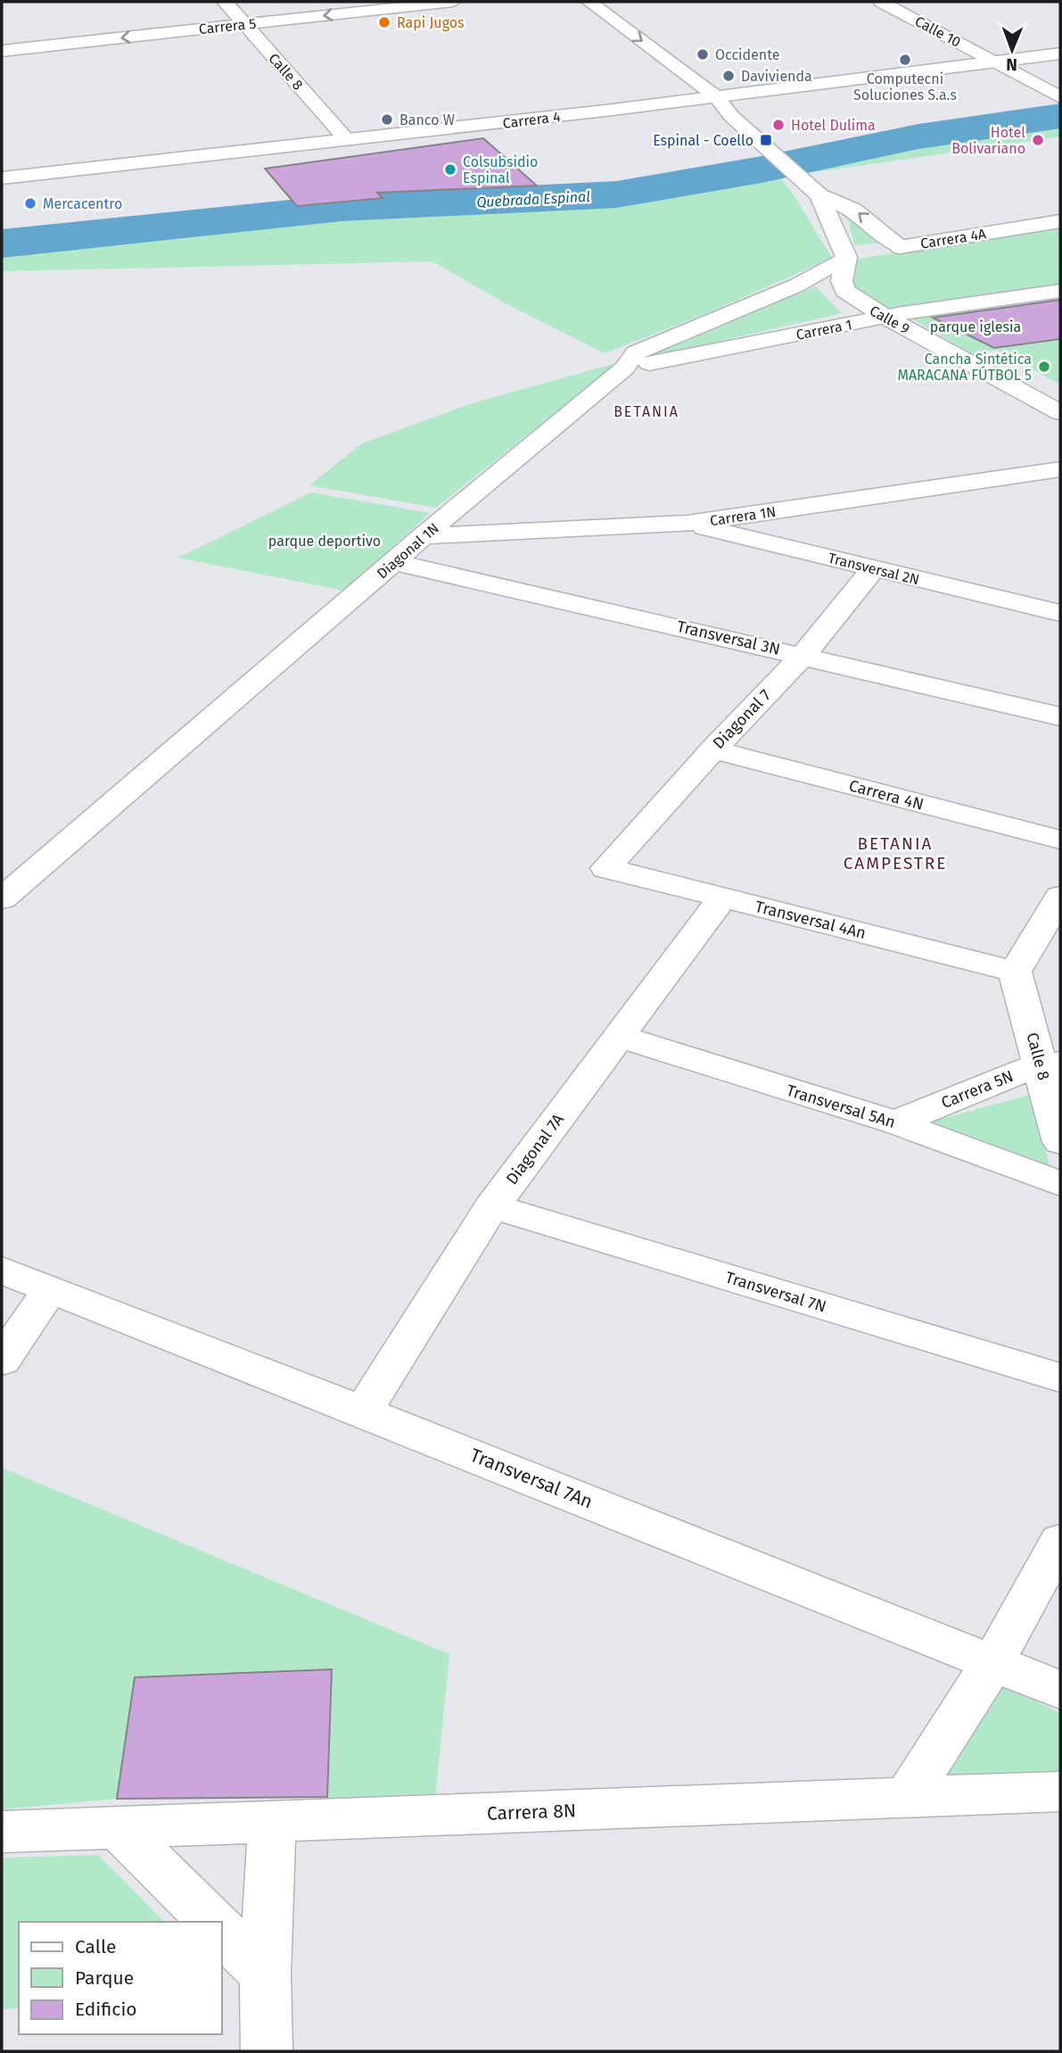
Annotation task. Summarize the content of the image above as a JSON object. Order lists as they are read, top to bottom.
{
  "streets": {
    "street": [
      "Carrera 5",
      "Calle 10",
      "Calle 8",
      "Carrera 4",
      "Carrera 4A",
      "Calle 9",
      "Carrera 1",
      "Carrera 1N",
      "Diagonal 1N",
      "Transversal 2N",
      "Transversal 3N",
      "Diagonal 7",
      "Carrera 4N",
      "Transversal 4An",
      "Carrera 5N",
      "Transversal 5An",
      "Diagonal 7A",
      "Transversal 7N",
      "Transversal 7An",
      "Carrera 8N"
    ]
  },
  "crossings": [
    ["Carrera 5", "Calle 8"],
    ["Calle 10", "Carrera 4"],
    ["Calle 8", "Carrera 4"],
    ["Calle 8", "Transversal 4An"],
    ["Calle 8", "Carrera 5N"],
    ["Carrera 4", "Calle 9"],
    ["Carrera 4A", "Calle 9"],
    ["Carrera 4A", "Diagonal 1N"],
    ["Calle 9", "Carrera 1"],
    ["Calle 9", "Diagonal 1N"],
    ["Carrera 1", "Diagonal 1N"],
    ["Carrera 1N", "Diagonal 1N"],
    ["Carrera 1N", "Transversal 2N"],
    ["Diagonal 1N", "Transversal 3N"],
    ["Transversal 2N", "Diagonal 7"],
    ["Transversal 3N", "Diagonal 7"],
    ["Diagonal 7", "Carrera 4N"],
    ["Diagonal 7", "Transversal 4An"],
    ["Transversal 4An", "Diagonal 7A"],
    ["Carrera 5N", "Transversal 5An"],
    ["Transversal 5An", "Diagonal 7A"],
    ["Diagonal 7A", "Transversal 7N"],
    ["Diagonal 7A", "Transversal 7An"]
  ],
  "one_way": ["Carrera 5"],
  "districts": ["BETANIA", "BETANIA CAMPESTRE"],
  "water": ["Quebrada Espinal"],
  "parks": ["parque iglesia", "parque deportivo"],
  "places": {
    "other": [
      "Rapi Jugos",
      "Occidente",
      "Computecni Soluciones S.a.s",
      "Davivienda",
      "Banco W",
      "Hotel Dulima",
      "Hotel Bolivariano",
      "Colsubsidio Espinal",
      "Mercacentro",
      "Cancha Sintética MARACANA FÚTBOL 5"
    ],
    "transit": ["Espinal - Coello"]
  },
  "legend": ["Calle", "Parque", "Edificio"],
  "north": "bottom"
}
